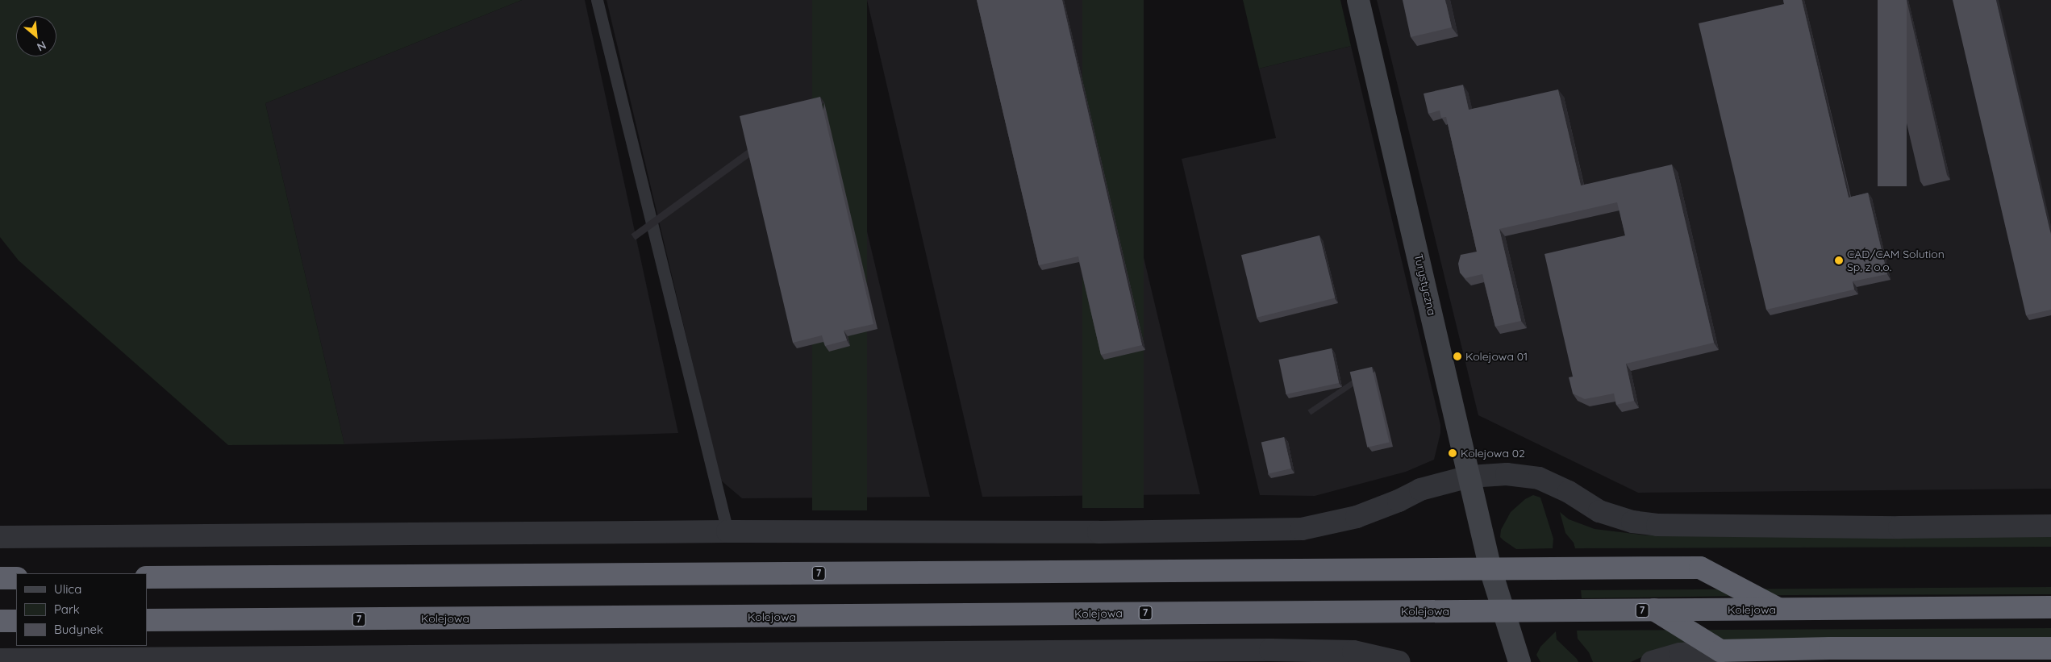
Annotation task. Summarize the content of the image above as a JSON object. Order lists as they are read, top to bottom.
{
  "streets": {
    "highway": ["7", "Kolejowa"],
    "street": ["Turystyczna"]
  },
  "crossings": [
    ["Turystyczna", "7"],
    ["Turystyczna", "Kolejowa"],
    ["7", "Kolejowa"]
  ],
  "places": ["CAD/CAM Solution Sp. z o.o.", "Kolejowa 01", "Kolejowa 02"],
  "legend": ["Ulica", "Park", "Budynek"],
  "north": "bottom right"
}
